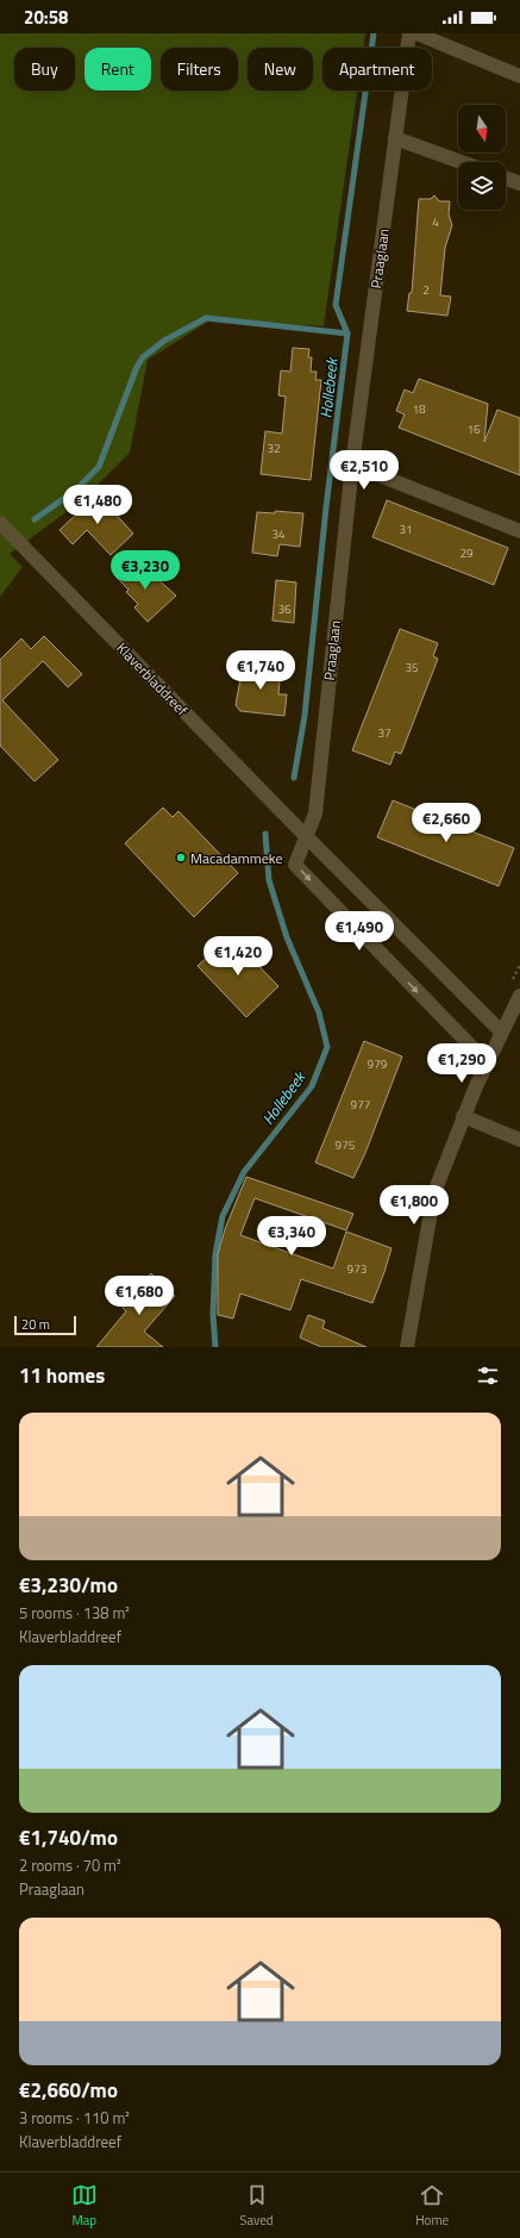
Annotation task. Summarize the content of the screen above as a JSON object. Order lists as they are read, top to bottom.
{
  "streets": {
    "street": ["Praaglaan", "Klaverbladdreef"]
  },
  "crossings": [
    ["Praaglaan", "Klaverbladdreef"]
  ],
  "water": ["Hollebeek"],
  "places": ["Macadammeke"],
  "house_numbers": [
    "4",
    "2",
    "18",
    "16",
    "32",
    "31",
    "34",
    "29",
    "36",
    "35",
    "37",
    "979",
    "977",
    "975",
    "973"
  ],
  "scale_bar": "20 m",
  "north": "bottom",
  "page": {
    "status": "20:58",
    "chip": [
      "Buy",
      "Rent",
      "Filters",
      "New",
      "Apartment"
    ],
    "price": [
      "€2,510",
      "€1,480",
      "€3,230",
      "€1,740",
      "€2,660",
      "€1,490",
      "€1,420",
      "€1,290",
      "€1,800",
      "€3,340",
      "€1,680"
    ],
    "scale": "20 m",
    "heading": "11 homes",
    "list": [
      {
        "name": "€3,230/mo",
        "note": "5 rooms · 138 m² · Klaverbladdreef"
      },
      {
        "name": "€1,740/mo",
        "note": "2 rooms · 70 m² · Praaglaan"
      },
      {
        "name": "€2,660/mo",
        "note": "3 rooms · 110 m² · Klaverbladdreef"
      }
    ],
    "tabs": ["Map", "Saved", "Home"]
  }
}
